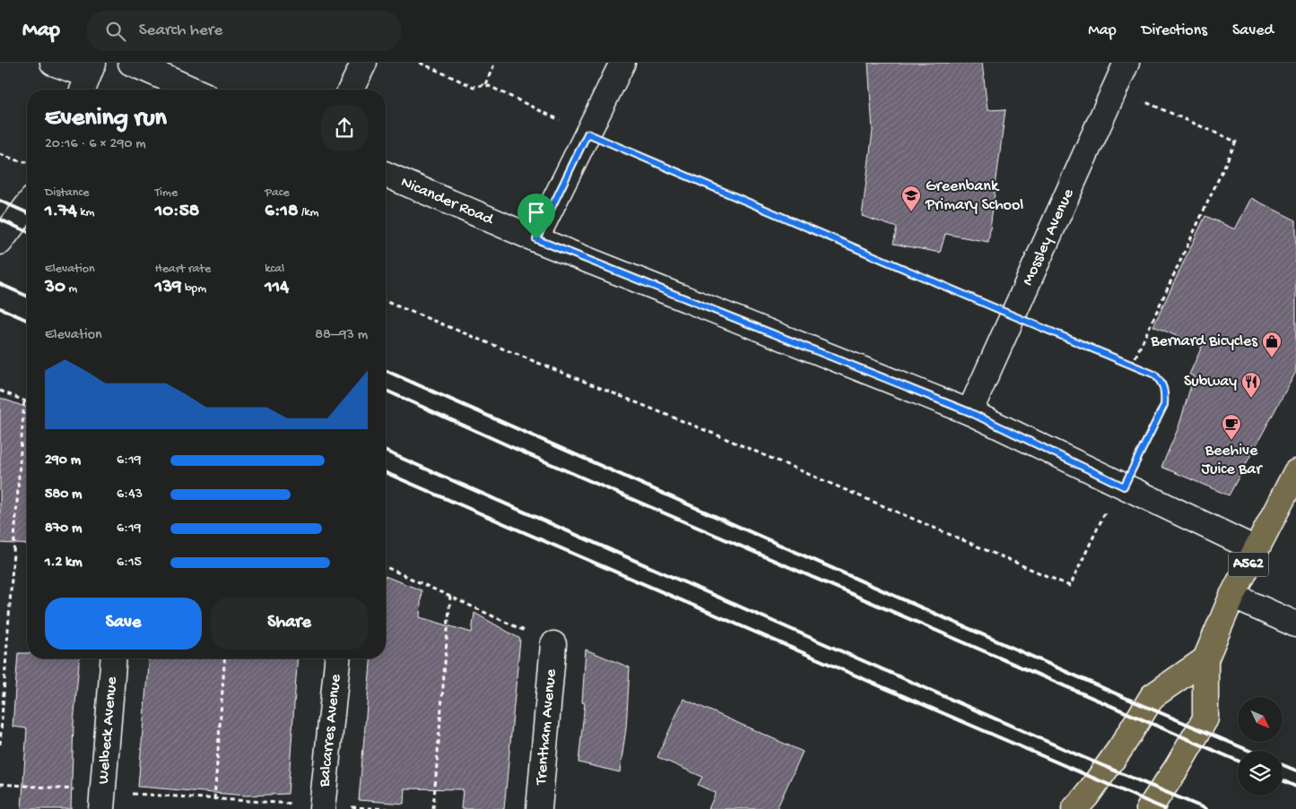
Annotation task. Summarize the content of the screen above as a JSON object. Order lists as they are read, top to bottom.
{
  "streets": {
    "highway": ["A562"],
    "street": [
      "Nicander Road",
      "Mossley Avenue",
      "Trentham Avenue",
      "Welbeck Avenue",
      "Balcarres Avenue"
    ]
  },
  "crossings": [
    ["Nicander Road", "Mossley Avenue"],
    ["Nicander Road", "A562"]
  ],
  "places": {
    "school or university": ["Greenbank Primary School"],
    "shop": ["Bernard Bicycles"],
    "restaurant": ["Subway"],
    "cafe": ["Beehive Juice Bar"]
  },
  "north": "bottom right",
  "page": {
    "header": "Map",
    "search": "Search here",
    "nav": ["Map", "Directions", "Saved"],
    "heading": ["Evening run", "20:16 · 6 × 290 m"],
    "stats": [
      ["Distance", "1.74 km"],
      ["Time", "10:58"],
      ["Pace", "6:18 /km"],
      ["Elevation", "30 m"],
      ["Heart rate", "139 bpm"],
      ["kcal", "114"]
    ],
    "chart": ["Elevation", "88–93 m"],
    "list": [
      {
        "name": "290 m",
        "note": "6:19"
      },
      {
        "name": "580 m",
        "note": "6:43"
      },
      {
        "name": "870 m",
        "note": "6:19"
      },
      {
        "name": "1.2 km",
        "note": "6:15"
      }
    ],
    "buttons": ["Save", "Share"]
  }
}
